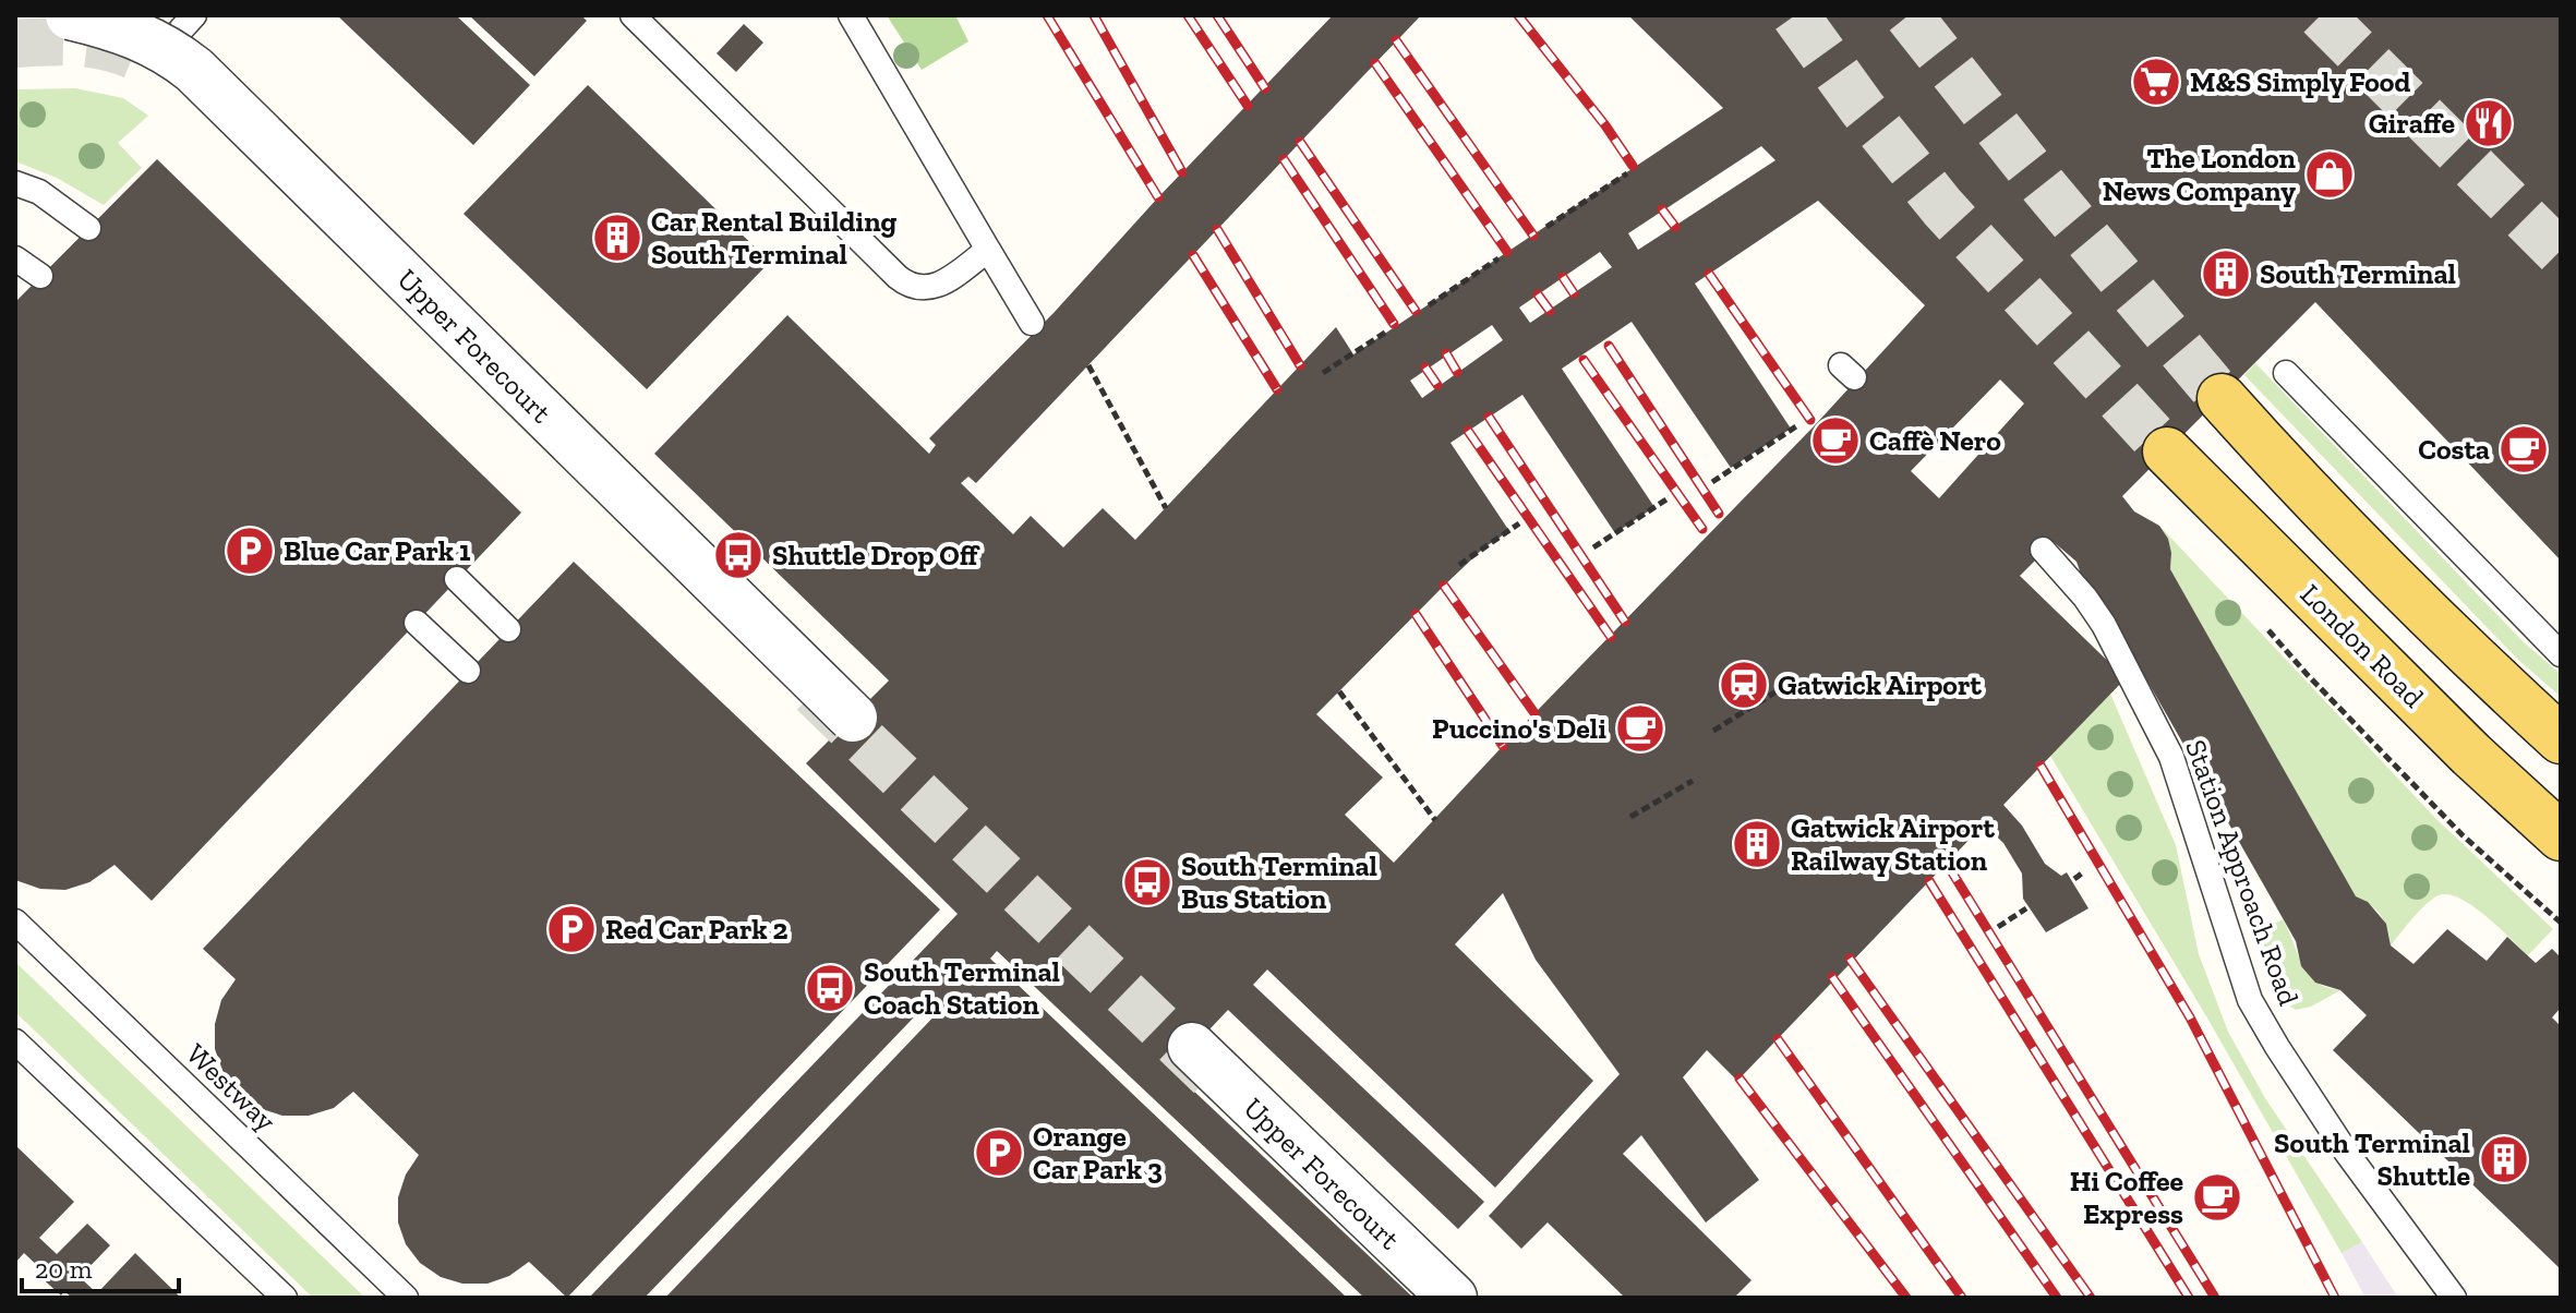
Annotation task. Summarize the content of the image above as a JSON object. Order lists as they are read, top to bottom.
{
  "streets": {
    "main road": ["London Road"],
    "street": ["Upper Forecourt"],
    "lane": ["Station Approach Road", "Westway"]
  },
  "places": {
    "supermarket": ["M&S Simply Food"],
    "restaurant": ["Giraffe"],
    "shop": ["The London News Company"],
    "building": [
      "Car Rental Building South Terminal",
      "South Terminal",
      "Gatwick Airport Railway Station",
      "South Terminal Shuttle"
    ],
    "cafe": [
      "Caffè Nero",
      "Costa",
      "Puccino's Deli",
      "Hi Coffee Express"
    ],
    "parking": ["Blue Car Park 1", "Red Car Park 2", "Orange Car Park 3"],
    "bus stop": ["Shuttle Drop Off", "South Terminal Bus Station", "South Terminal Coach Station"],
    "station": ["Gatwick Airport"]
  },
  "scale_bar": "20 m"
}
